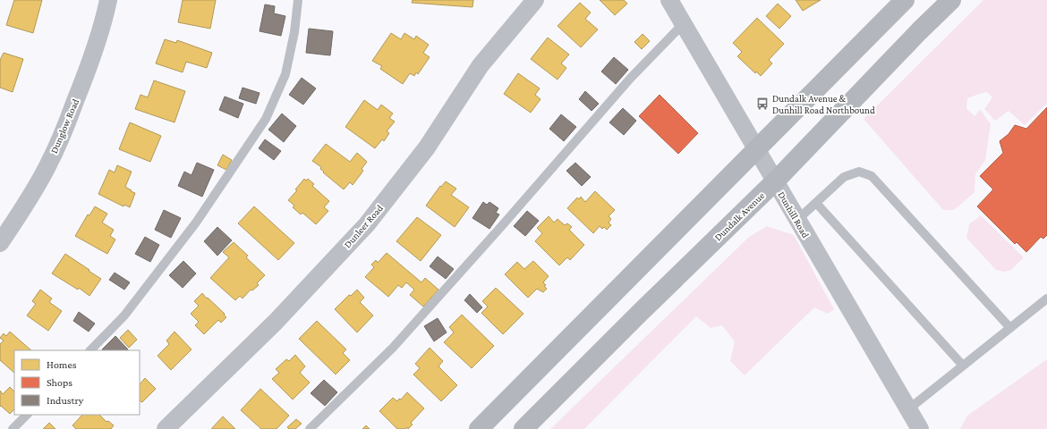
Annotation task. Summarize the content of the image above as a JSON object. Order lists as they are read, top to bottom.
{
  "streets": {
    "main road": ["Dundalk Avenue"],
    "street": ["Dunglow Road", "Dunhill Road", "Dunleer Road"]
  },
  "crossings": [
    ["Dunhill Road", "Dundalk Avenue"]
  ],
  "places": {
    "bus stop": ["Dundalk Avenue & Dunhill Road Northbound"]
  },
  "legend": ["Homes", "Shops", "Industry"]
}
